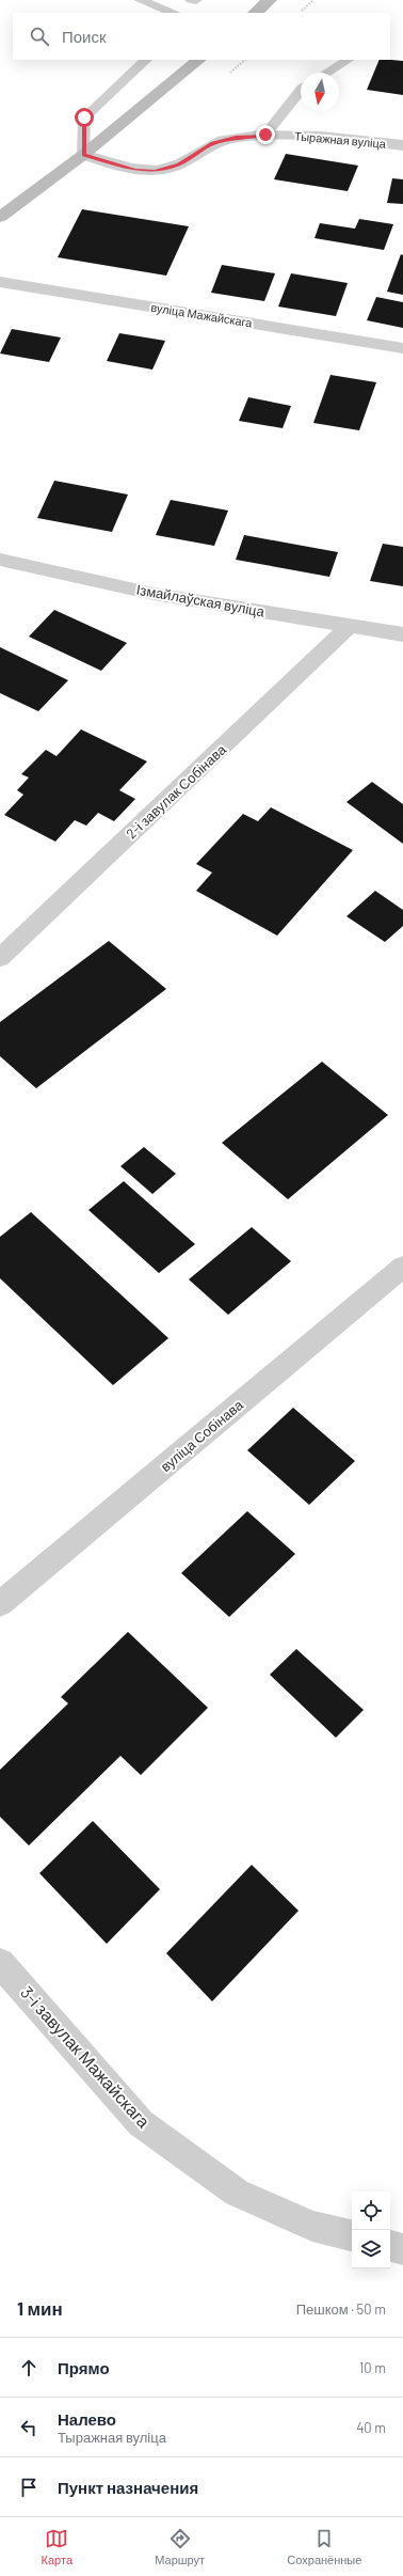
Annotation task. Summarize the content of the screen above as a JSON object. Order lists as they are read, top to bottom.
{
  "streets": {
    "street": [
      "Тыражная вуліца",
      "вуліца Мажайскага",
      "Ізмайлаўская вуліца",
      "2-і завулак Собінава",
      "вуліца Собінава",
      "3-і завулак Мажайскага"
    ]
  },
  "crossings": [
    ["Ізмайлаўская вуліца", "2-і завулак Собінава"]
  ],
  "north": "bottom",
  "page": {
    "search": "Поиск",
    "heading": ["1 мин", "Пешком · 50 m"],
    "list": [
      ["Прямо", "10 m"],
      ["Налево", "Тыражная вуліца", "40 m"],
      "Пункт назначения"
    ],
    "nav": ["Карта", "Маршрут", "Сохранённые"]
  }
}
